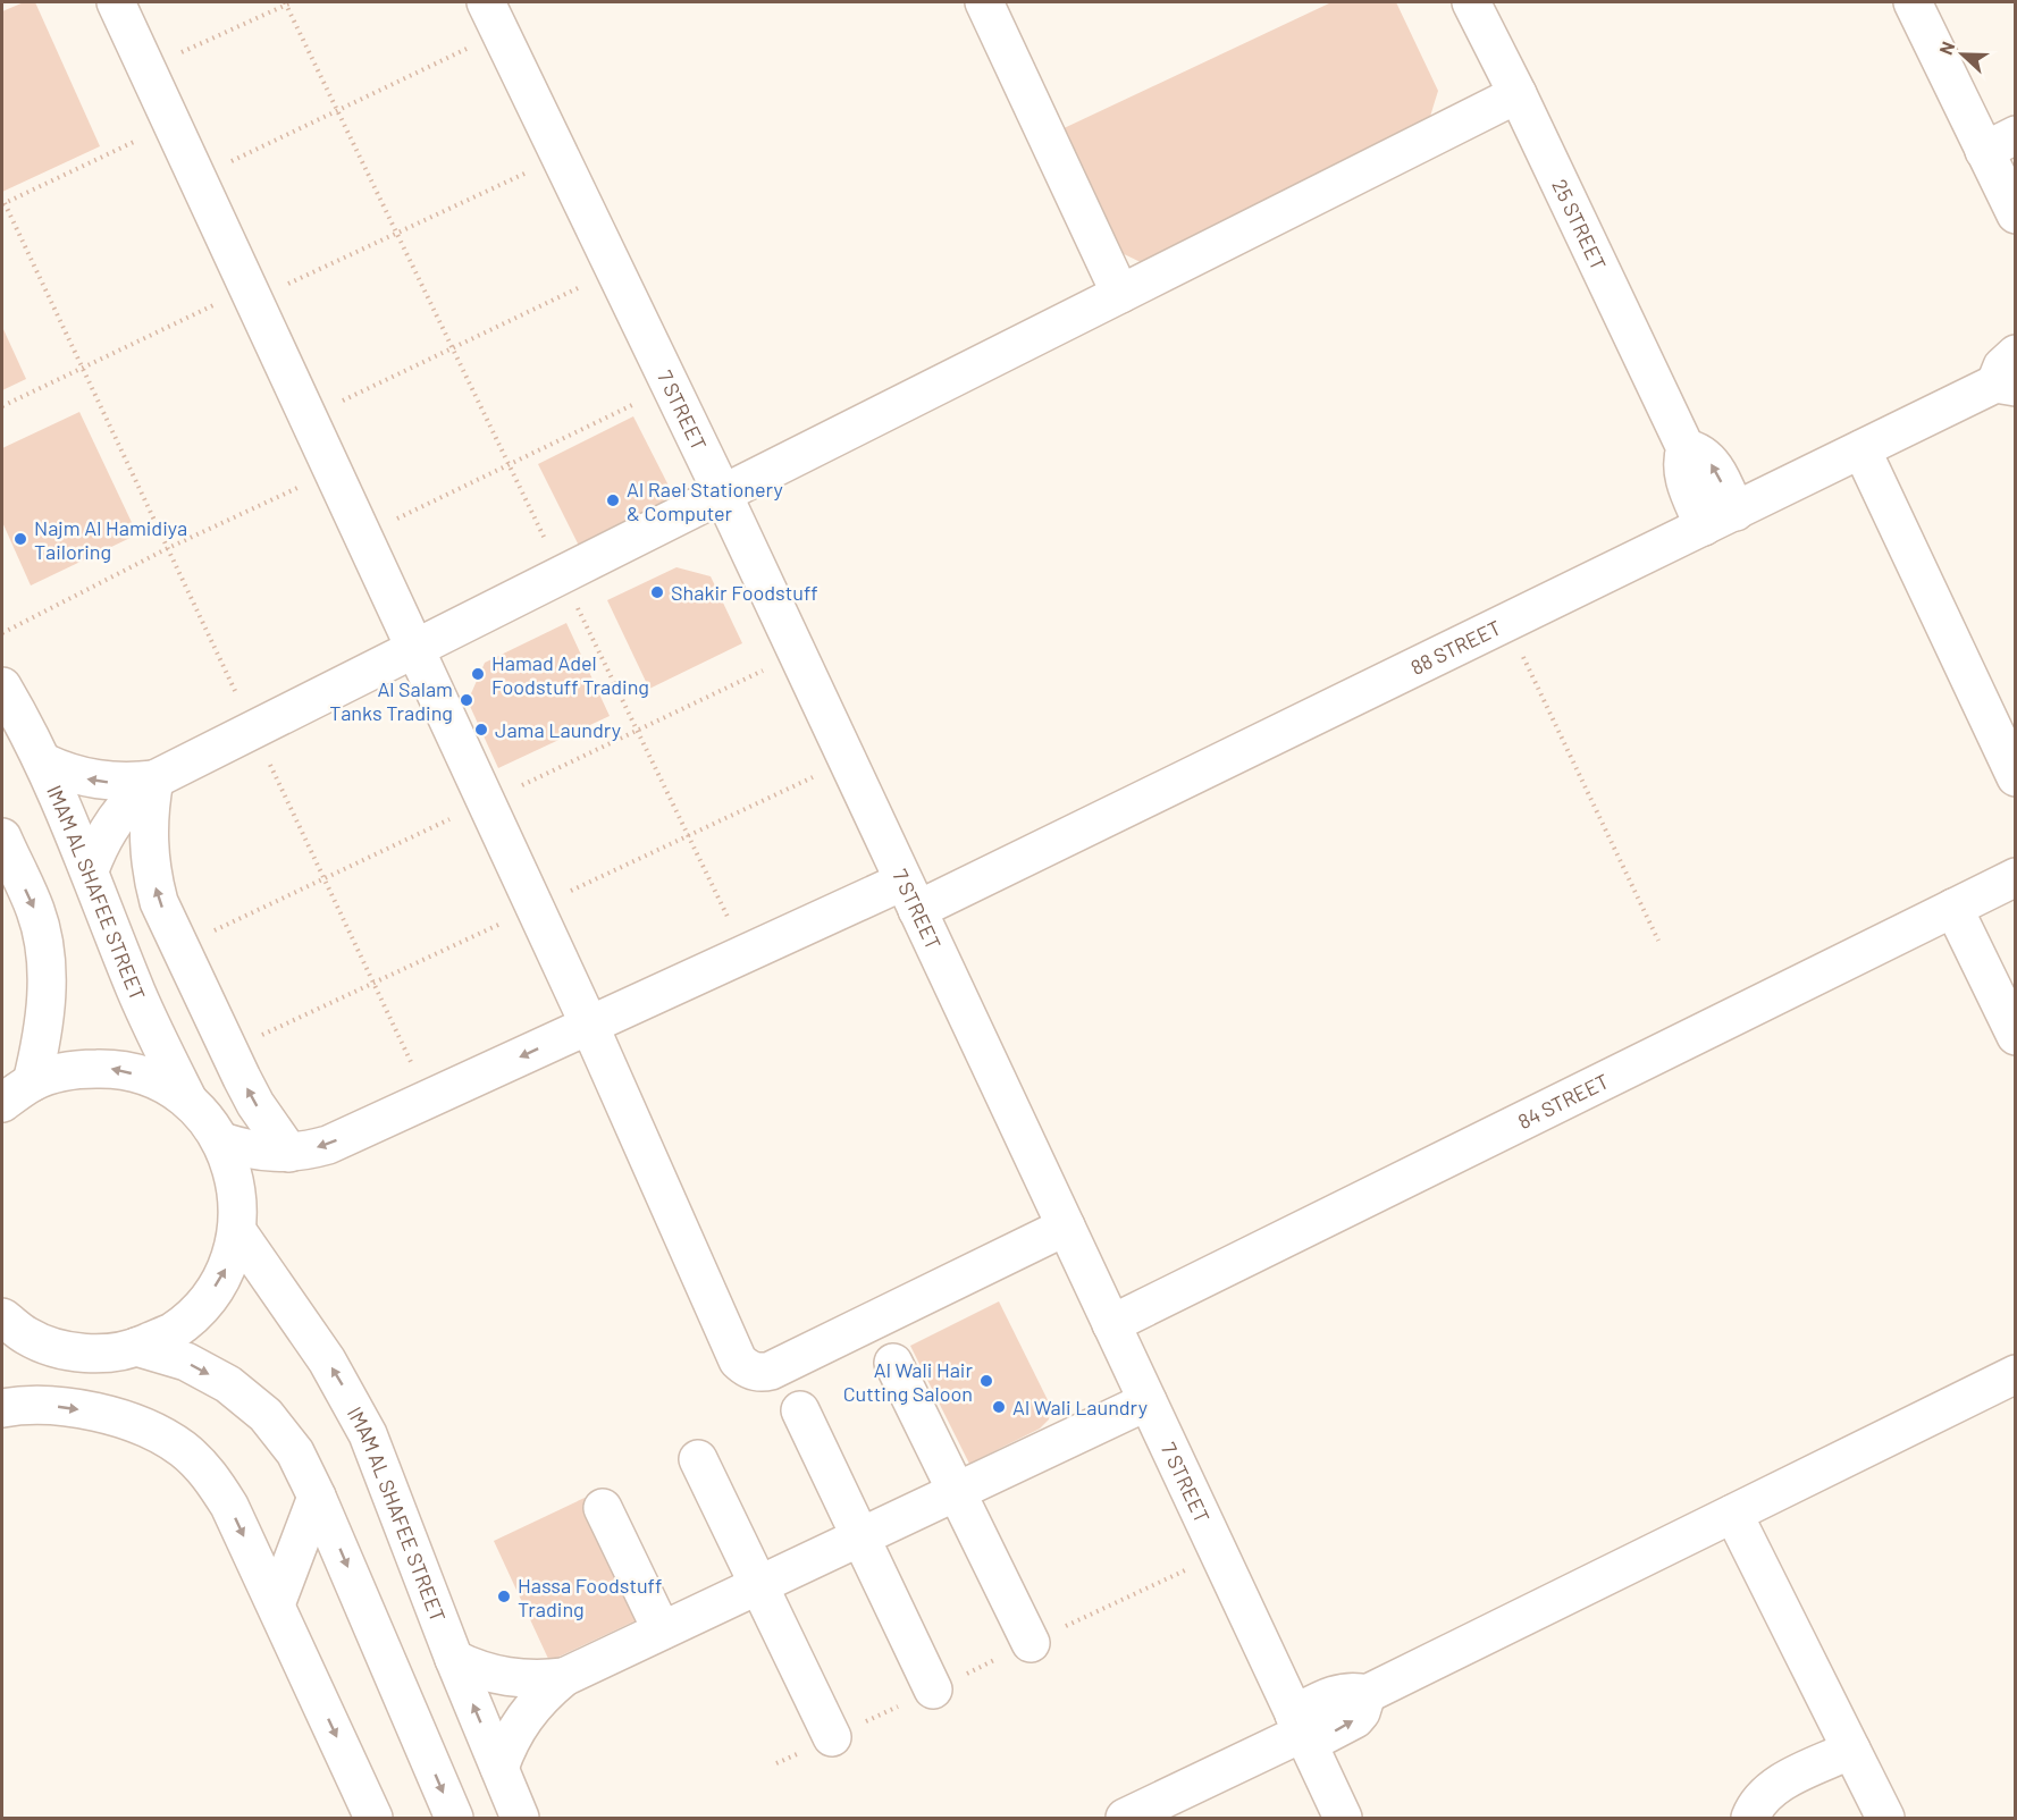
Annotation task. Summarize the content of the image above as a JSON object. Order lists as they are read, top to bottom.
{
  "streets": {
    "street": [
      "25 STREET",
      "7 STREET",
      "88 STREET",
      "IMAM AL SHAFEE STREET",
      "84 STREET"
    ]
  },
  "crossings": [
    ["25 STREET", "88 STREET"],
    ["7 STREET", "88 STREET"],
    ["7 STREET", "84 STREET"]
  ],
  "places": [
    "Al Rael Stationery & Computer",
    "Najm Al Hamidiya Tailoring",
    "Shakir Foodstuff",
    "Hamad Adel Foodstuff Trading",
    "Al Salam Tanks Trading",
    "Jama Laundry",
    "Al Wali Hair Cutting Saloon",
    "Al Wali Laundry",
    "Hassa Foodstuff Trading"
  ],
  "north": "left"
}
